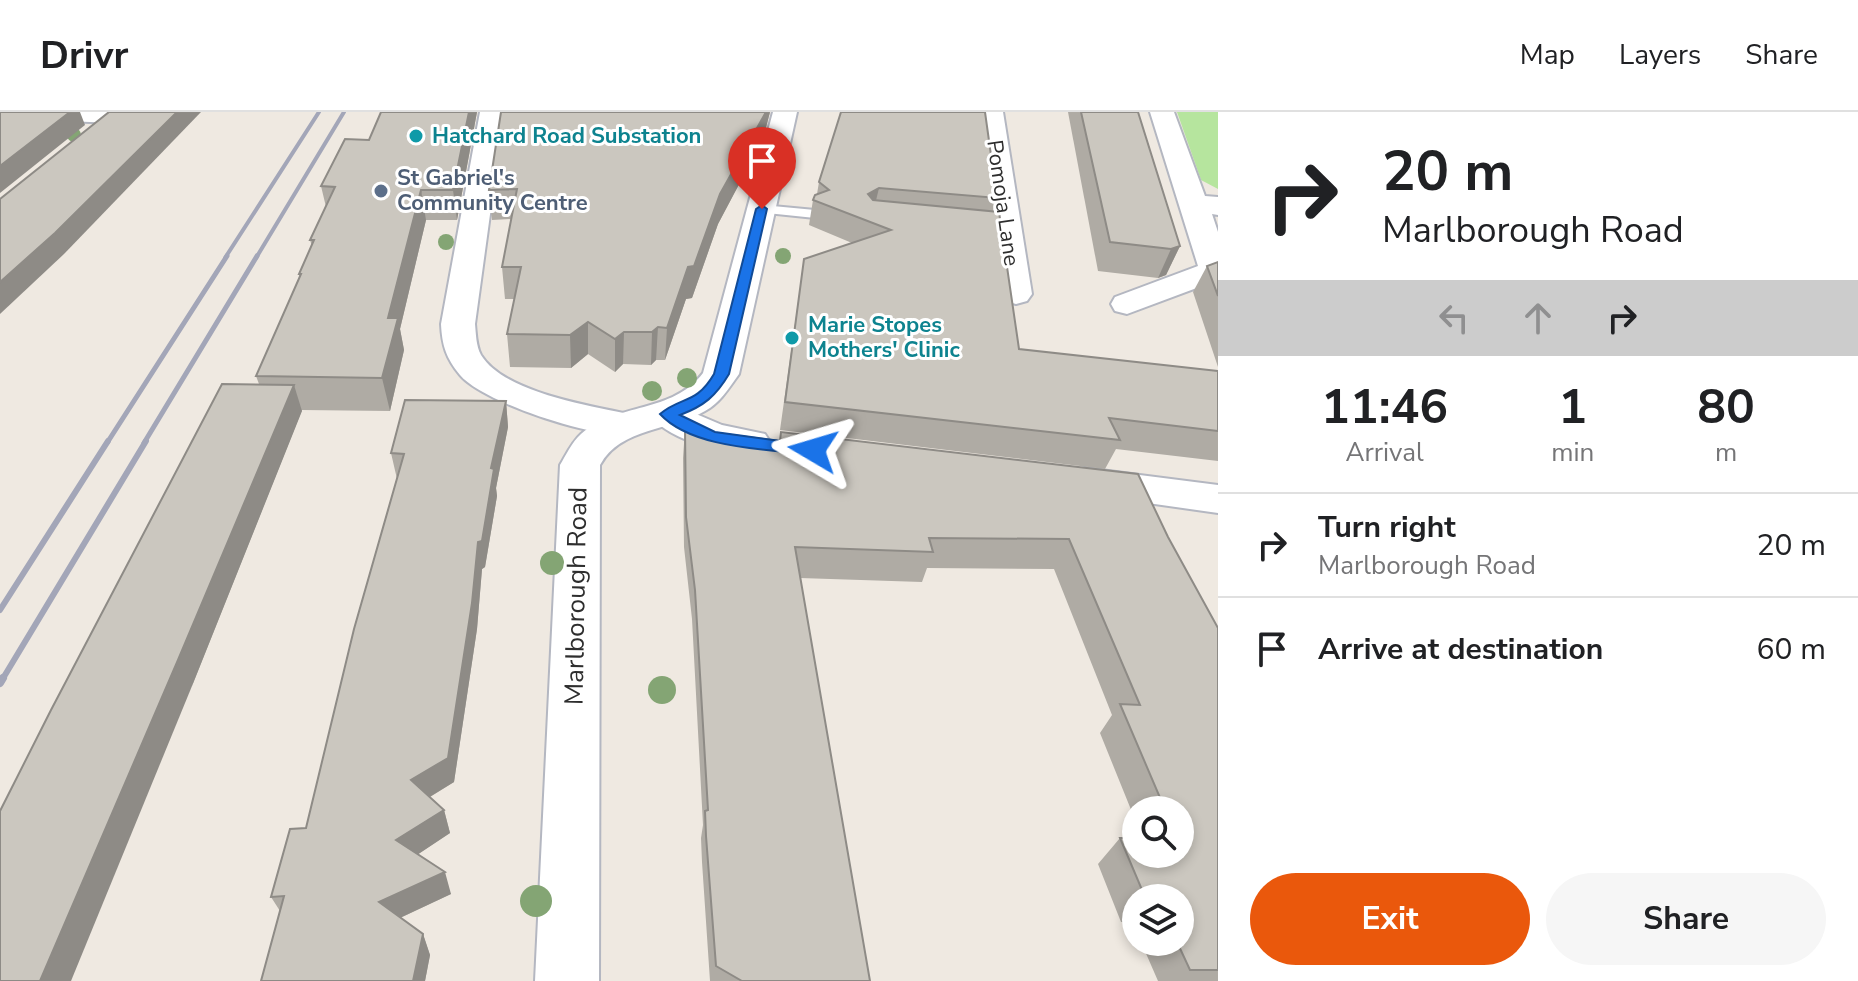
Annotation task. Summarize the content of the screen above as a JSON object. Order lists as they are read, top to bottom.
{
  "streets": {
    "street": ["Pomoja Lane", "Marlborough Road"]
  },
  "places": ["Hatchard Road Substation", "St Gabriel's Community Centre", "Marie Stopes Mothers' Clinic"],
  "page": {
    "header": "Drivr",
    "nav": ["Map", "Layers", "Share"],
    "turn": ["20 m", "Marlborough Road"],
    "eta": [
      "11:46",
      "Arrival",
      "1",
      "min",
      "80",
      "m"
    ],
    "list": [
      {
        "name": "Turn right",
        "note": "Marlborough Road",
        "value": "20 m"
      },
      {
        "name": "Arrive at destination",
        "value": "60 m"
      }
    ],
    "buttons": ["Exit", "Share"]
  }
}
